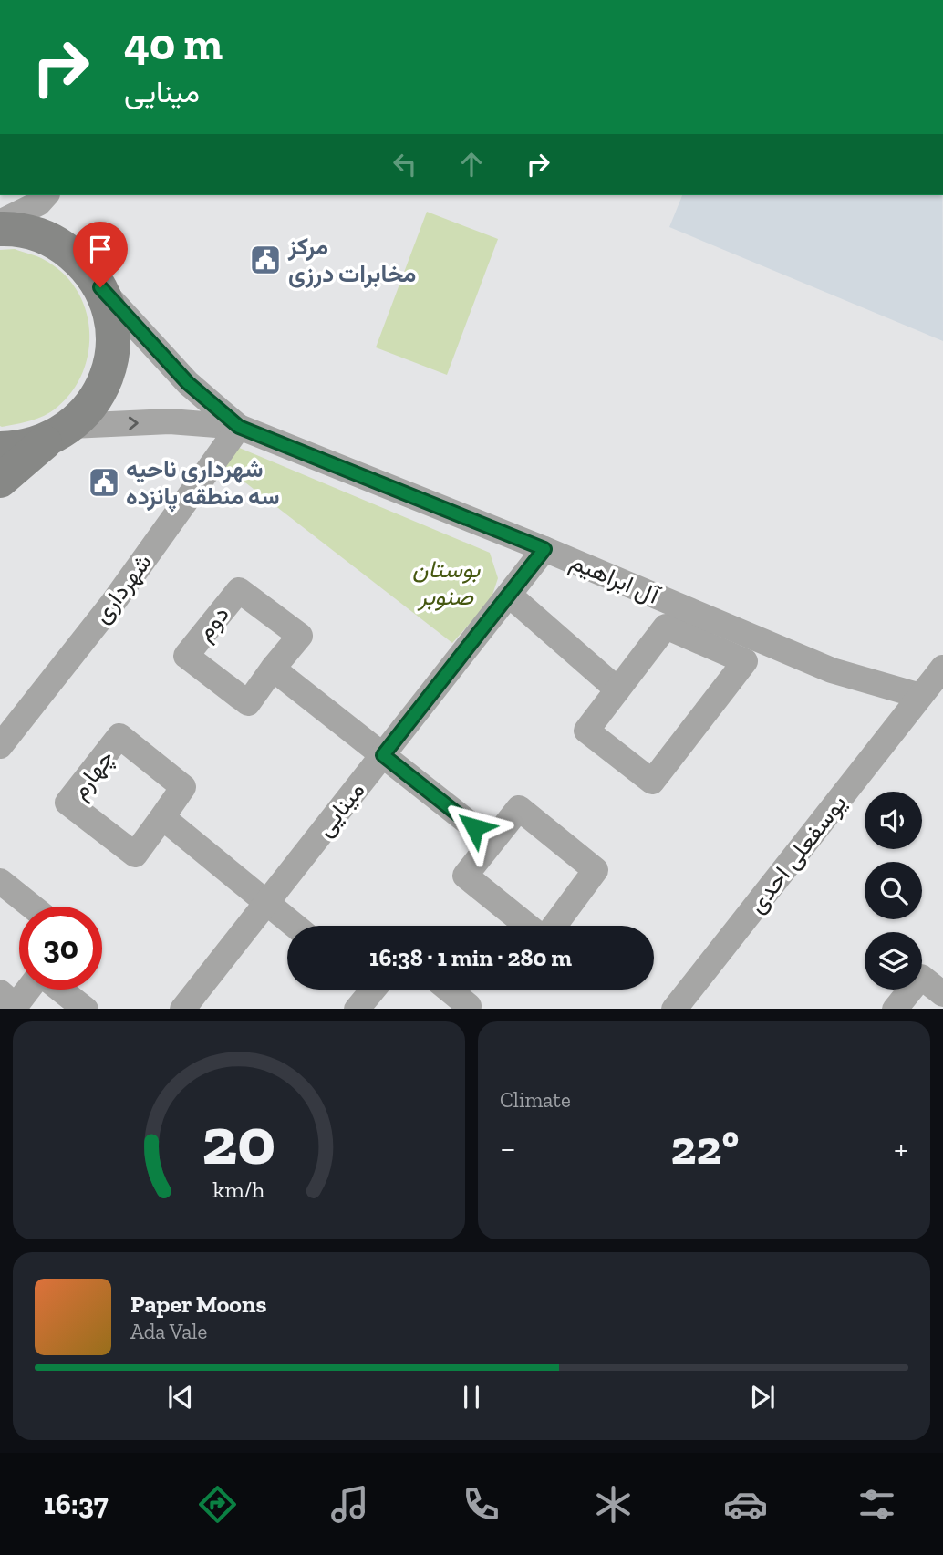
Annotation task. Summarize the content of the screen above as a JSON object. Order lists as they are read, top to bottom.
{
  "streets": {
    "street": [
      "آل ابراهیم",
      "شهرداری",
      "دوم",
      "چهارم",
      "مینایی",
      "یوسفعلی احدی"
    ]
  },
  "crossings": [
    ["آل ابراهیم", "شهرداری"],
    ["آل ابراهیم", "مینایی"],
    ["آل ابراهیم", "یوسفعلی احدی"]
  ],
  "parks": ["بوستان صنوبر"],
  "places": {
    "public building": ["مرکز مخابرات درزی", "شهرداری ناحیه سه منطقه پانزده"]
  },
  "page": {
    "turn": ["40 m", "مینایی"],
    "limit": "30",
    "trip": "16:38 · 1 min · 280 m",
    "tile": "Climate",
    "heat": ["−", "22°", "+"],
    "song": ["Paper Moons", "Ada Vale"],
    "tabs": "16:37",
    "gauge": ["20", "km/h"]
  }
}
